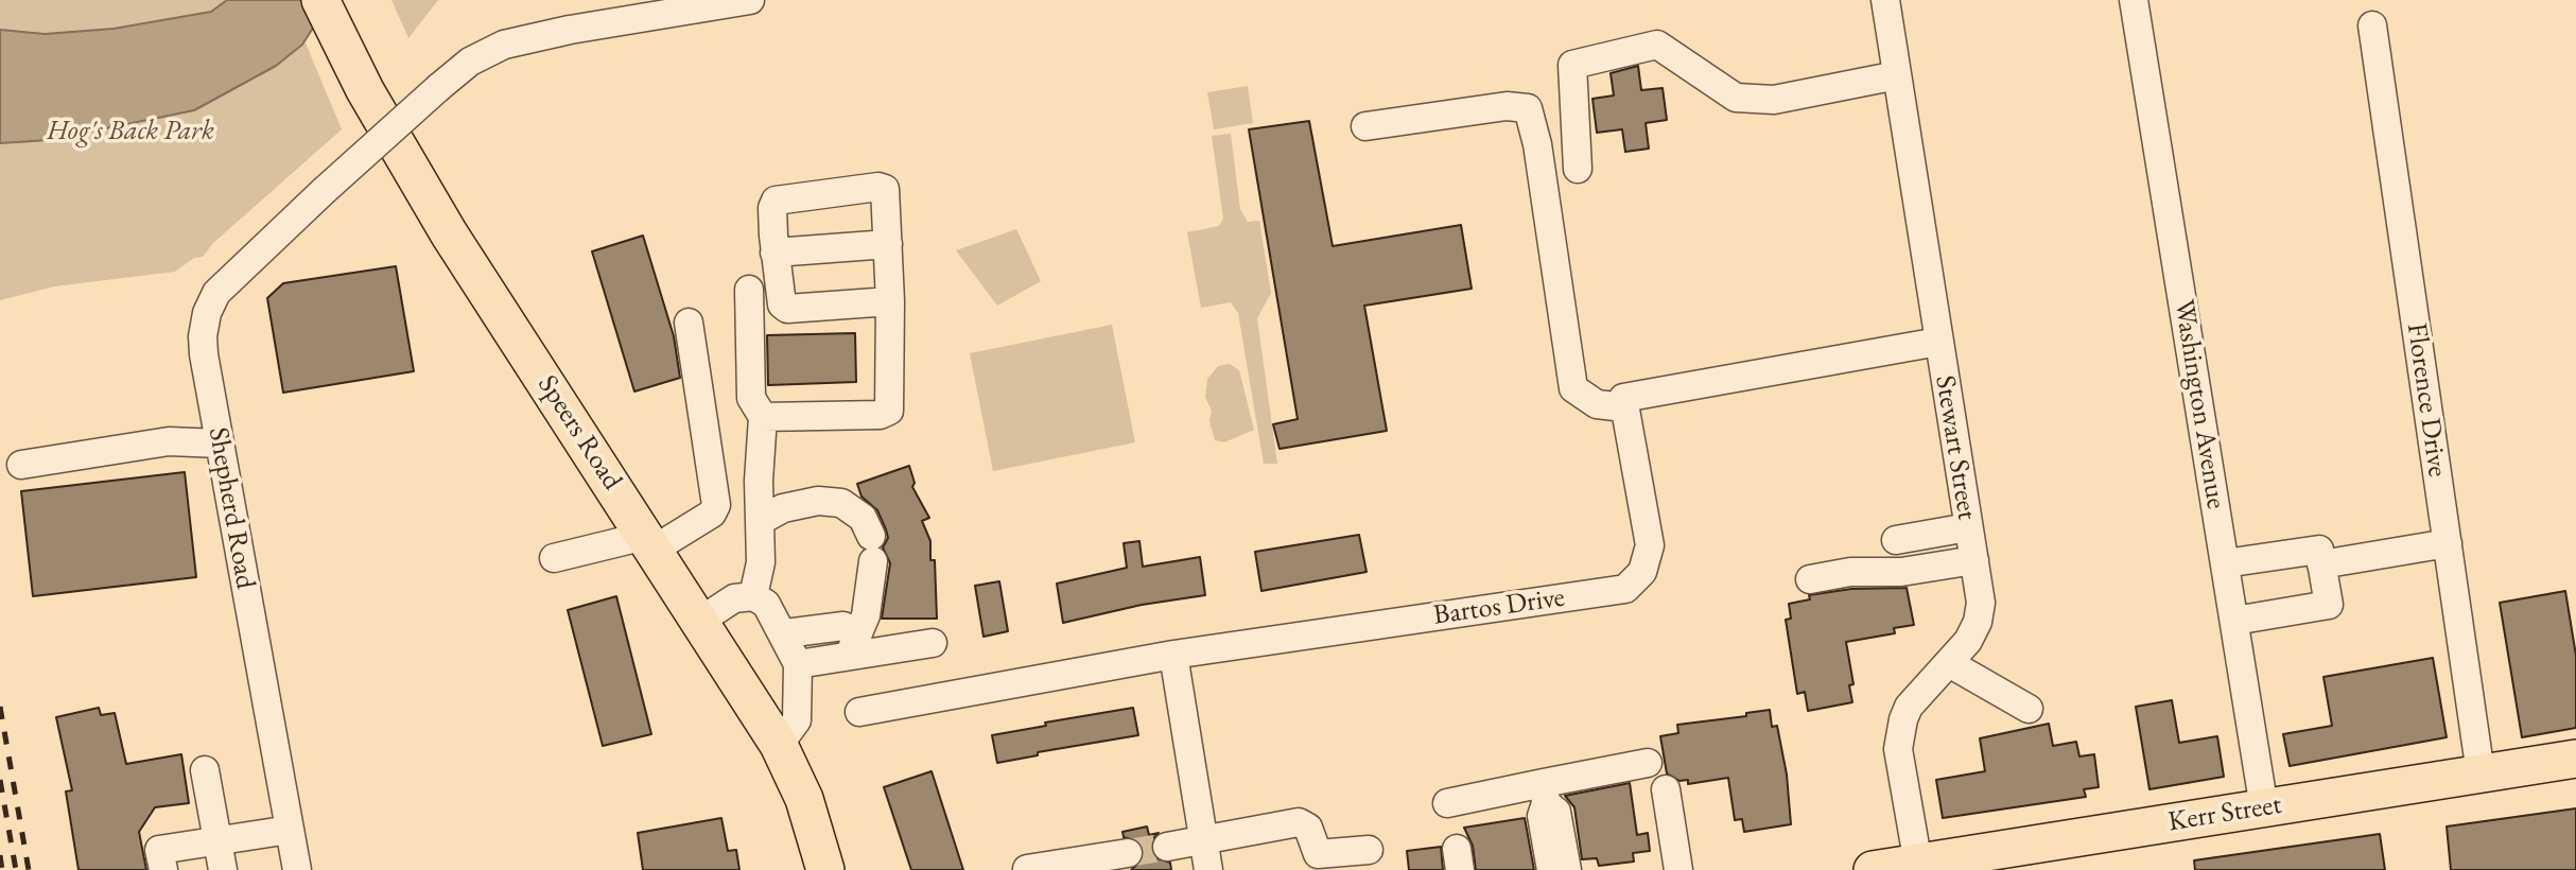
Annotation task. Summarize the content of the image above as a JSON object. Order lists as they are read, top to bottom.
{
  "streets": {
    "main road": ["Speers Road", "Kerr Street"],
    "street": [
      "Florence Drive",
      "Washington Avenue",
      "Stewart Street",
      "Shepherd Road",
      "Bartos Drive"
    ]
  },
  "crossings": [
    ["Florence Drive", "Kerr Street"],
    ["Washington Avenue", "Kerr Street"],
    ["Stewart Street", "Kerr Street"]
  ],
  "parks": ["Hog's Back Park"]
}
